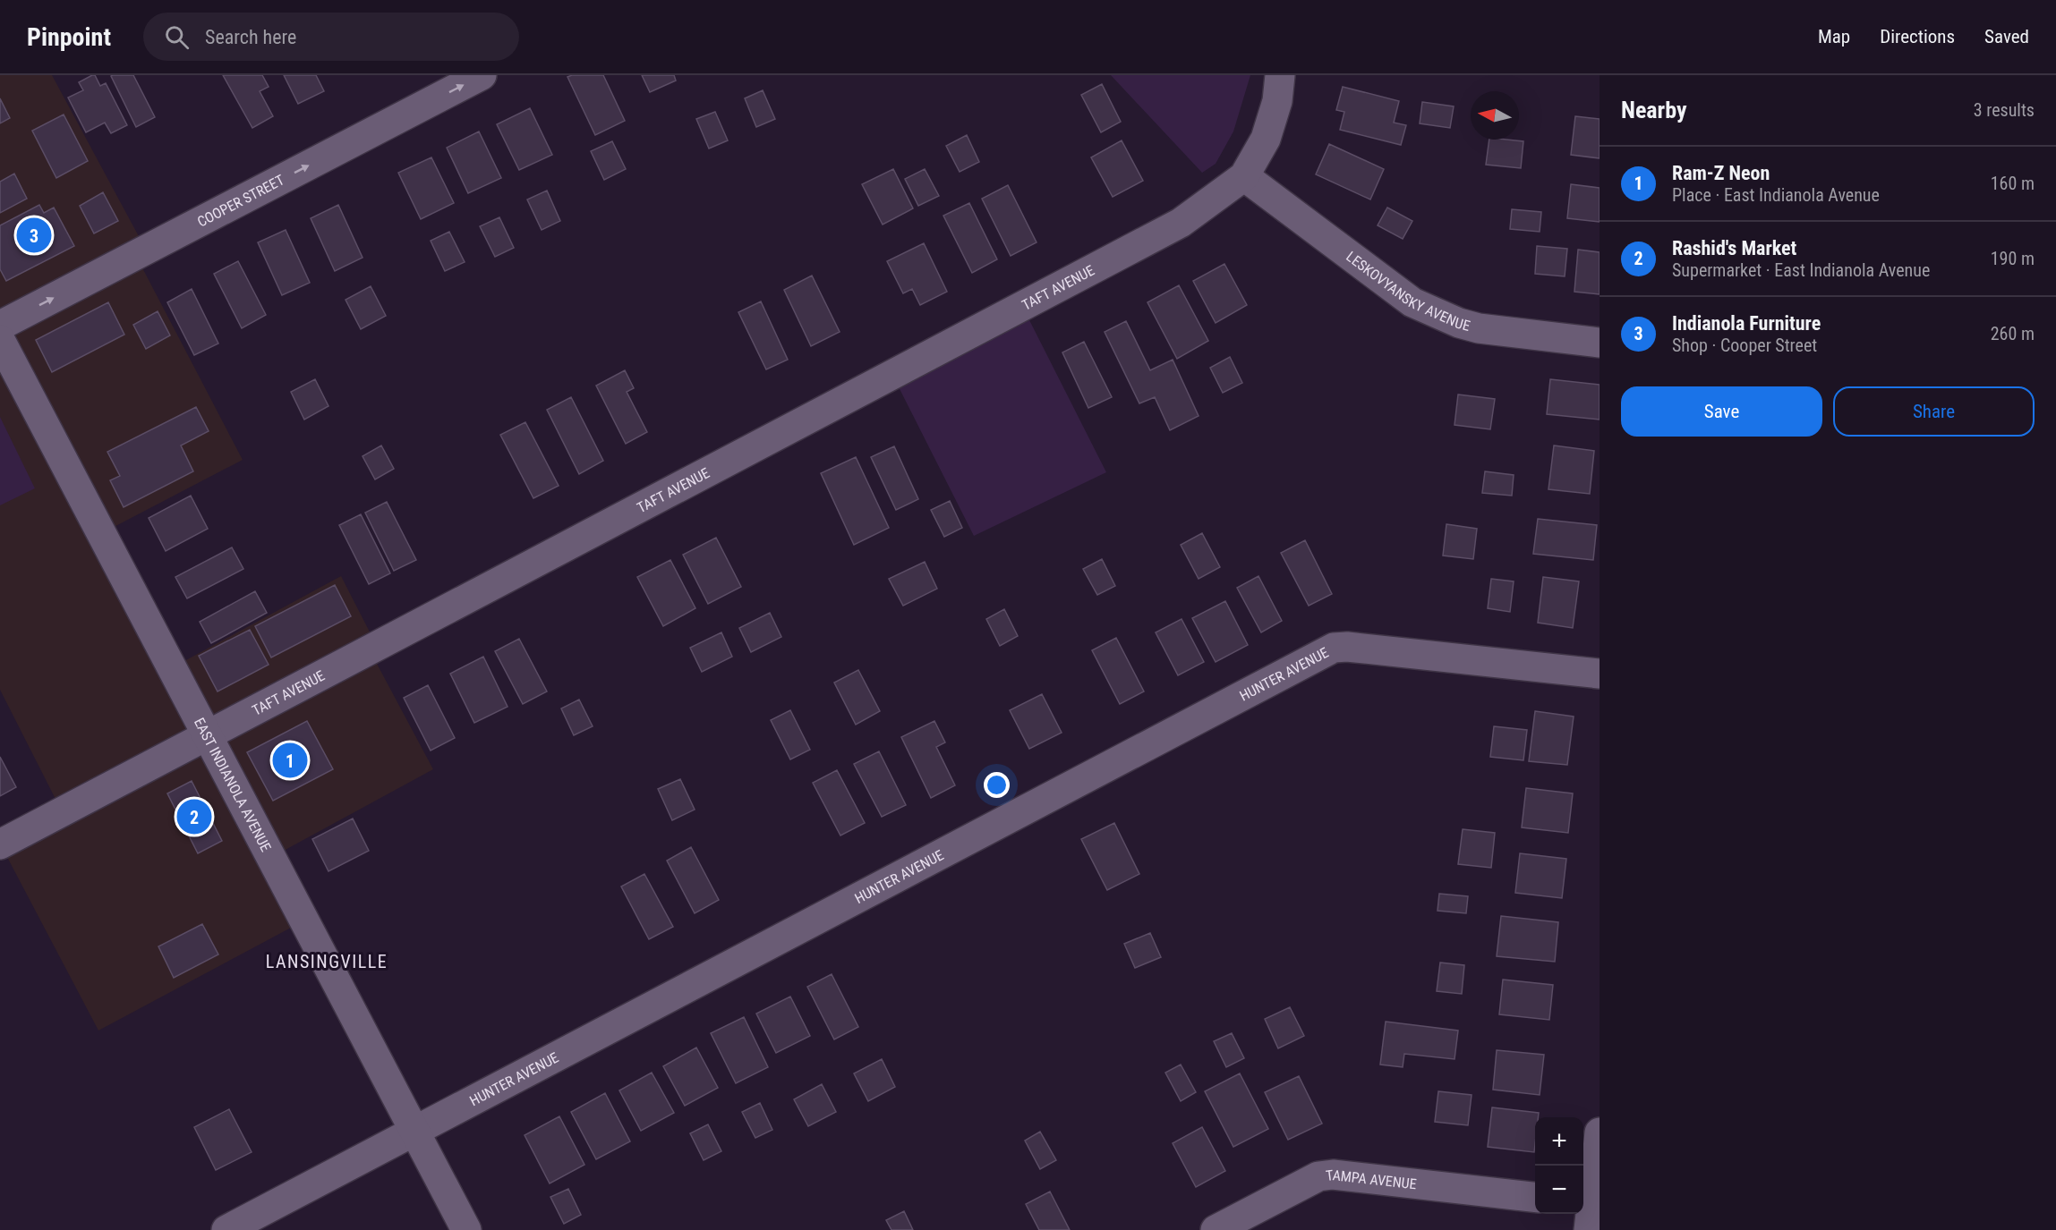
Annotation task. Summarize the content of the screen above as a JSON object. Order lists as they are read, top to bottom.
{
  "streets": {
    "street": [
      "COOPER STREET",
      "TAFT AVENUE",
      "LESKOVYANSKY AVENUE",
      "HUNTER AVENUE",
      "EAST INDIANOLA AVENUE",
      "TAMPA AVENUE"
    ]
  },
  "crossings": [
    ["TAFT AVENUE", "LESKOVYANSKY AVENUE"],
    ["TAFT AVENUE", "EAST INDIANOLA AVENUE"],
    ["HUNTER AVENUE", "EAST INDIANOLA AVENUE"]
  ],
  "one_way": ["COOPER STREET"],
  "districts": ["LANSINGVILLE"],
  "north": "left",
  "page": {
    "header": "Pinpoint",
    "search": "Search here",
    "nav": ["Map", "Directions", "Saved"],
    "heading": ["Nearby", "3 results"],
    "list": [
      {
        "mark": "1",
        "name": "Ram-Z Neon",
        "note": "Place · East Indianola Avenue",
        "value": "160 m"
      },
      {
        "mark": "2",
        "name": "Rashid's Market",
        "note": "Supermarket · East Indianola Avenue",
        "value": "190 m"
      },
      {
        "mark": "3",
        "name": "Indianola Furniture",
        "note": "Shop · Cooper Street",
        "value": "260 m"
      }
    ],
    "pins": ["3", "1", "2"],
    "buttons": ["Save", "Share"],
    "map_buttons": ["+", "−"]
  }
}
